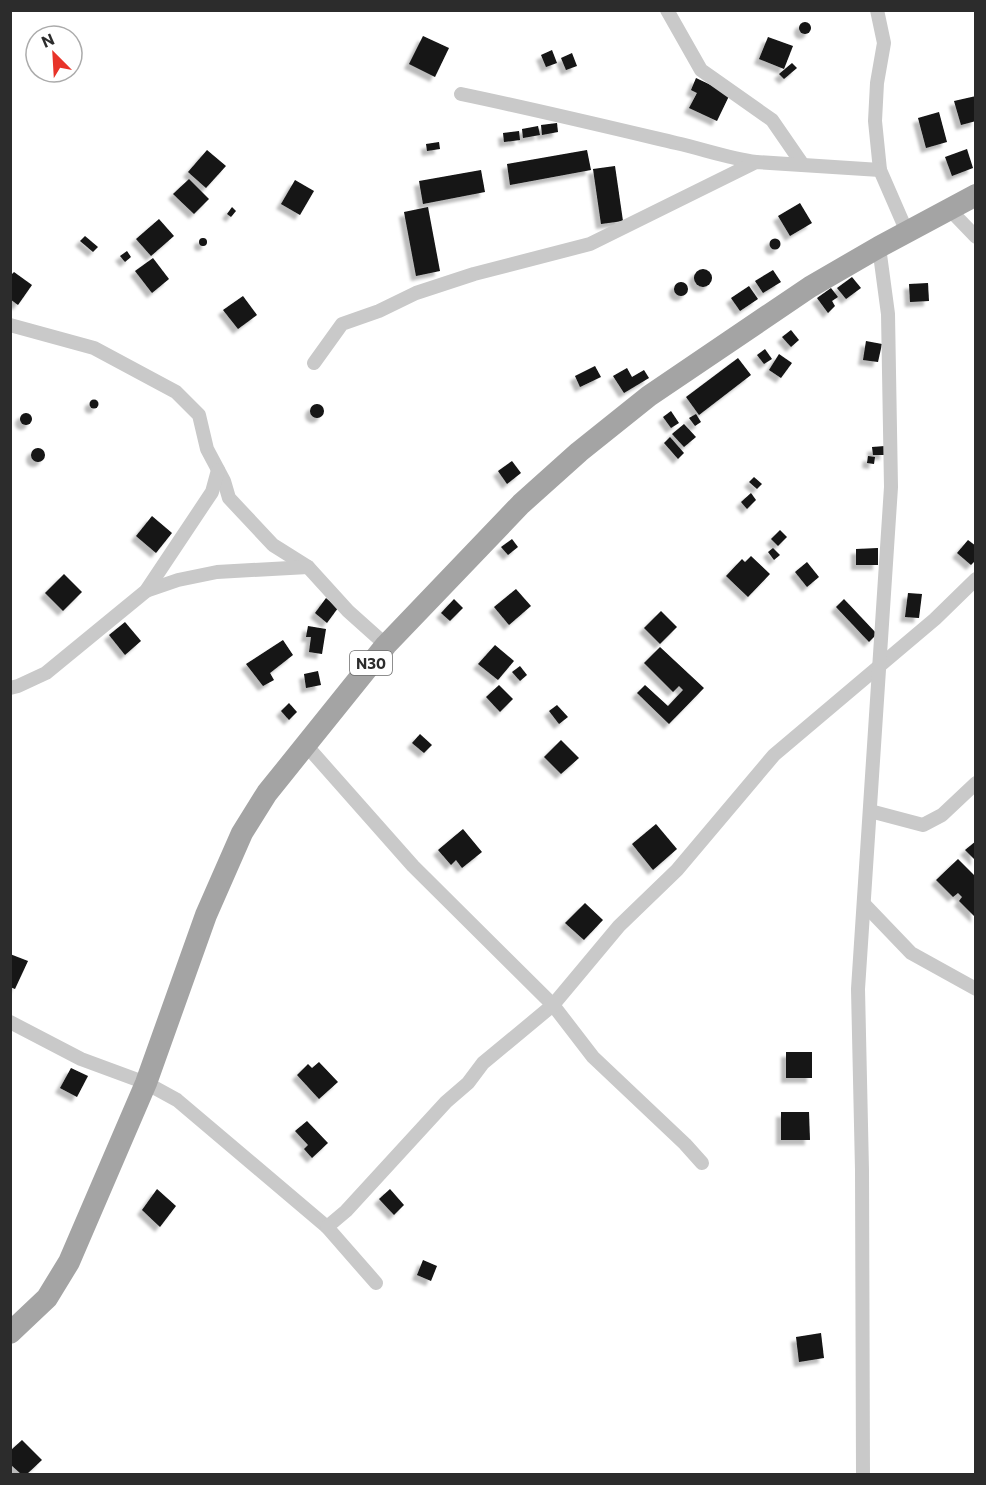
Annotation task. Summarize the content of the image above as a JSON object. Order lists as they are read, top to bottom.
{
  "streets": {
    "main road": ["N30"]
  },
  "north": "top left"
}
